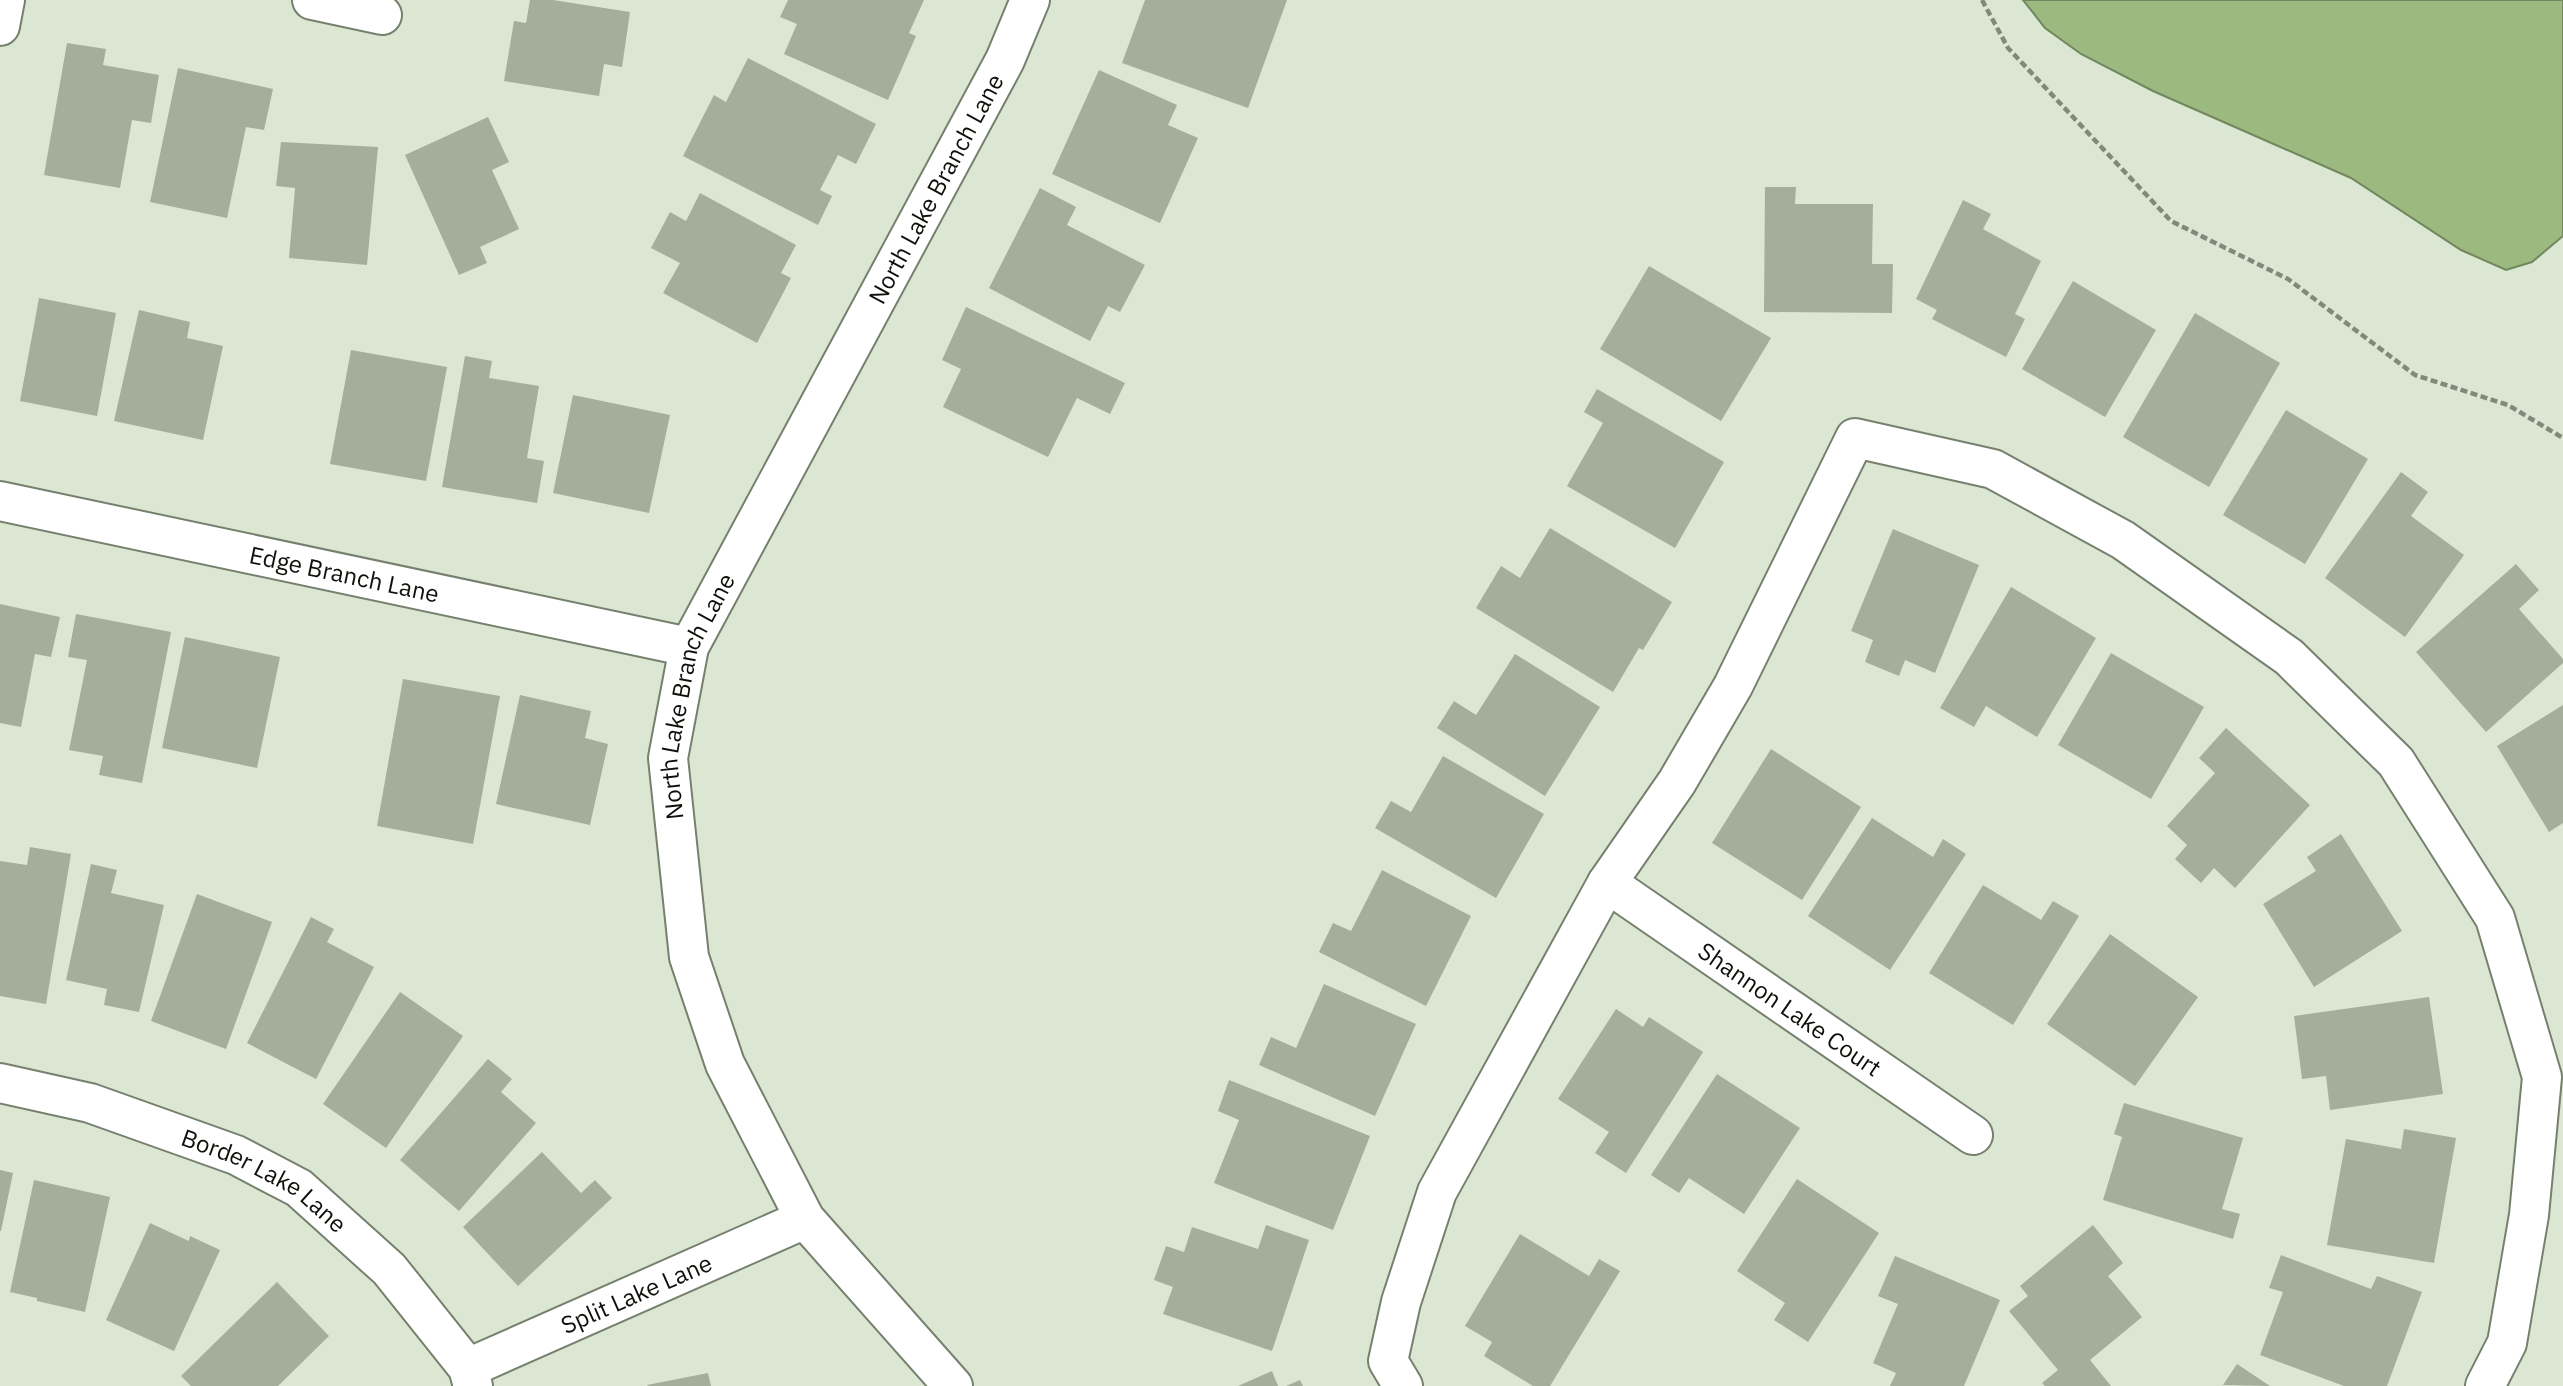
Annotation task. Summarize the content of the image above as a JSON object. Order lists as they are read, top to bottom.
{
  "streets": {
    "street": [
      "North Lake Branch Lane",
      "Edge Branch Lane",
      "Shannon Lake Court",
      "Border Lake Lane",
      "Split Lake Lane"
    ]
  },
  "crossings": [
    ["North Lake Branch Lane", "Edge Branch Lane"],
    ["North Lake Branch Lane", "Split Lake Lane"],
    ["Border Lake Lane", "Split Lake Lane"]
  ]
}
